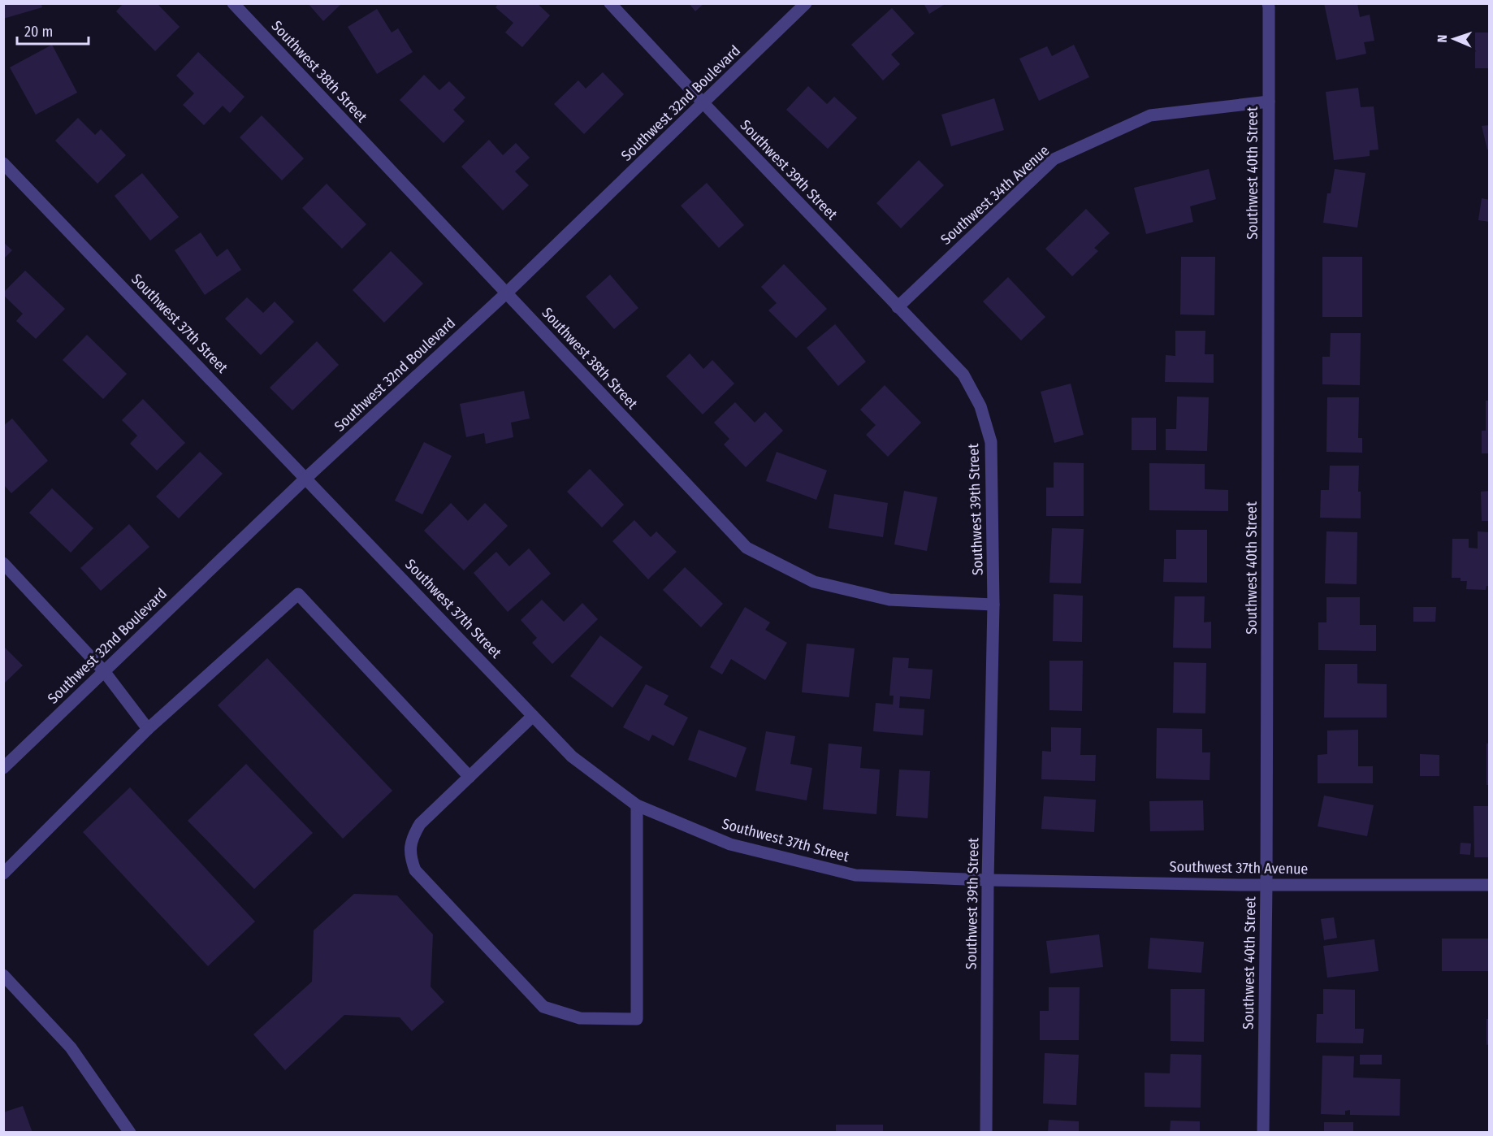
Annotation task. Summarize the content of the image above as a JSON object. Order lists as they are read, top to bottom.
{
  "streets": {
    "street": [
      "Southwest 38th Street",
      "Southwest 32nd Boulevard",
      "Southwest 39th Street",
      "Southwest 40th Street",
      "Southwest 34th Avenue",
      "Southwest 37th Street",
      "Southwest 37th Avenue"
    ]
  },
  "crossings": [
    ["Southwest 38th Street", "Southwest 32nd Boulevard"],
    ["Southwest 38th Street", "Southwest 39th Street"],
    ["Southwest 32nd Boulevard", "Southwest 39th Street"],
    ["Southwest 32nd Boulevard", "Southwest 37th Street"],
    ["Southwest 39th Street", "Southwest 34th Avenue"],
    ["Southwest 39th Street", "Southwest 37th Street"],
    ["Southwest 39th Street", "Southwest 37th Avenue"],
    ["Southwest 40th Street", "Southwest 34th Avenue"],
    ["Southwest 40th Street", "Southwest 37th Avenue"],
    ["Southwest 37th Street", "Southwest 37th Avenue"]
  ],
  "scale_bar": "20 m",
  "north": "left"
}
